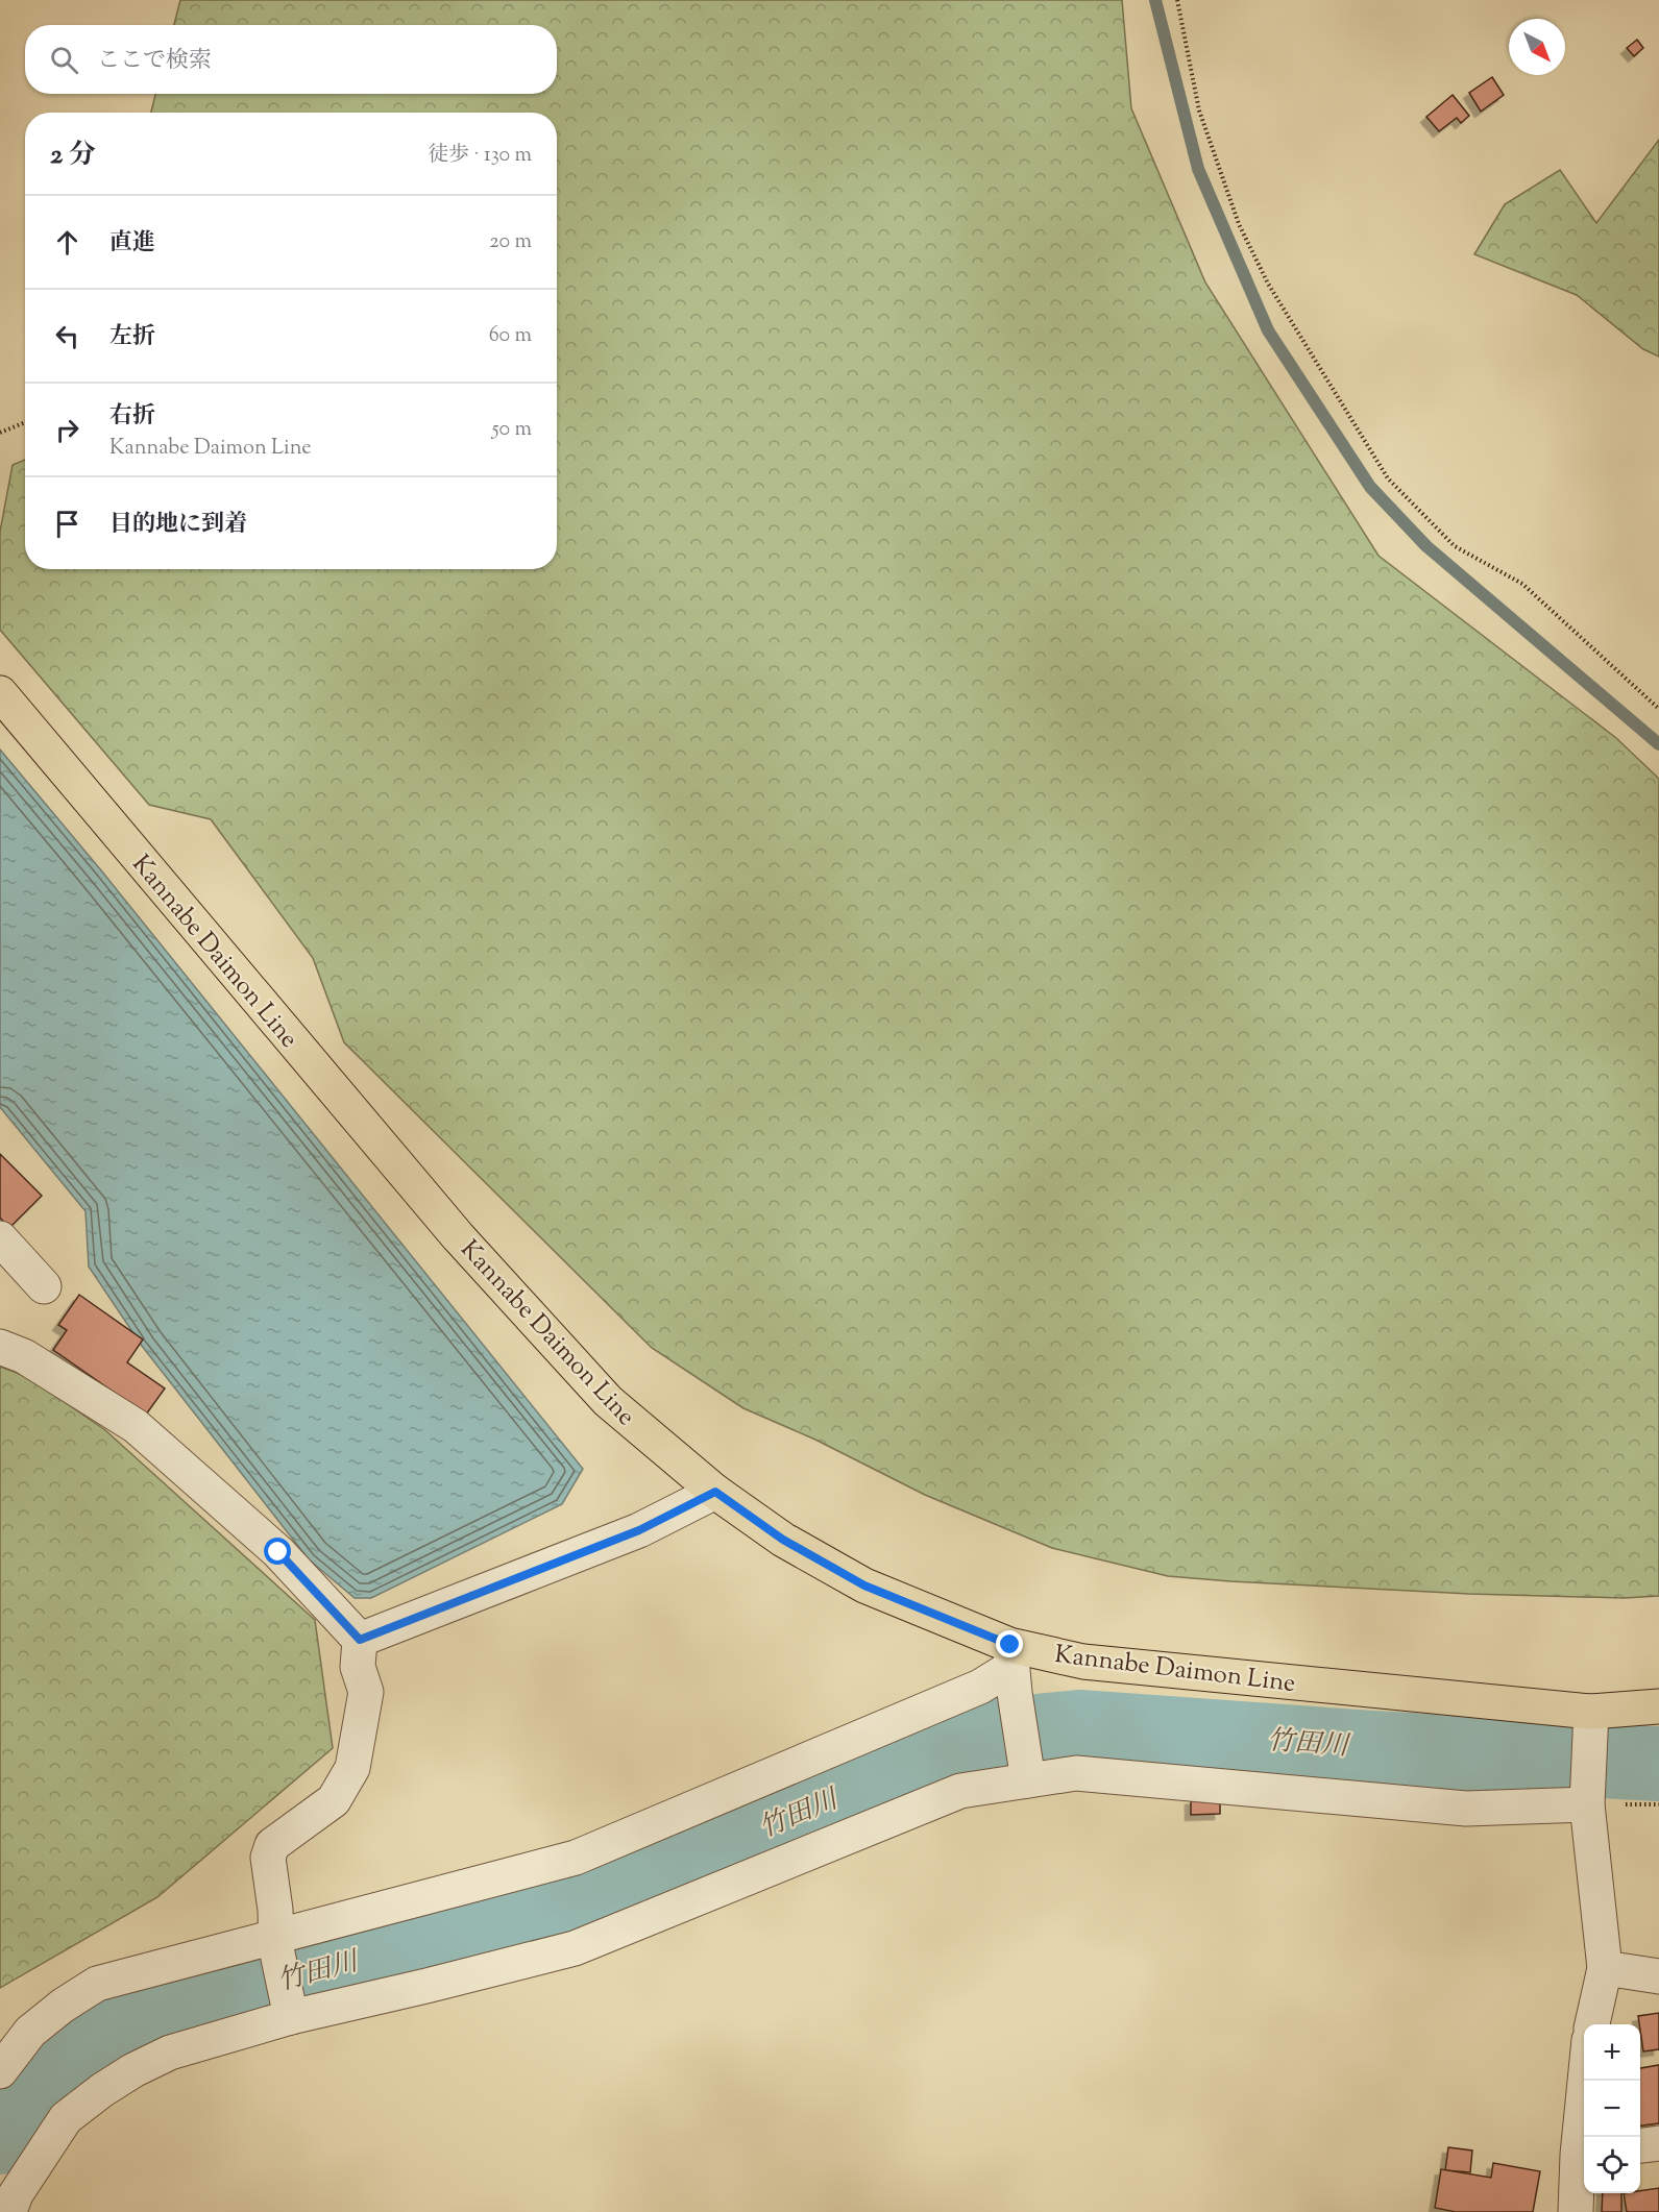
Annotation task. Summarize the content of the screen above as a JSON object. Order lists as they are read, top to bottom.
{
  "streets": {
    "main road": ["Kannabe Daimon Line"]
  },
  "water": ["竹田川"],
  "north": "bottom right",
  "page": {
    "search": "ここで検索",
    "heading": ["2 分", "徒歩 · 130 m"],
    "list": [
      ["直進", "20 m"],
      ["左折", "60 m"],
      ["右折", "Kannabe Daimon Line", "50 m"],
      "目的地に到着"
    ],
    "map_buttons": ["+", "−"]
  }
}
